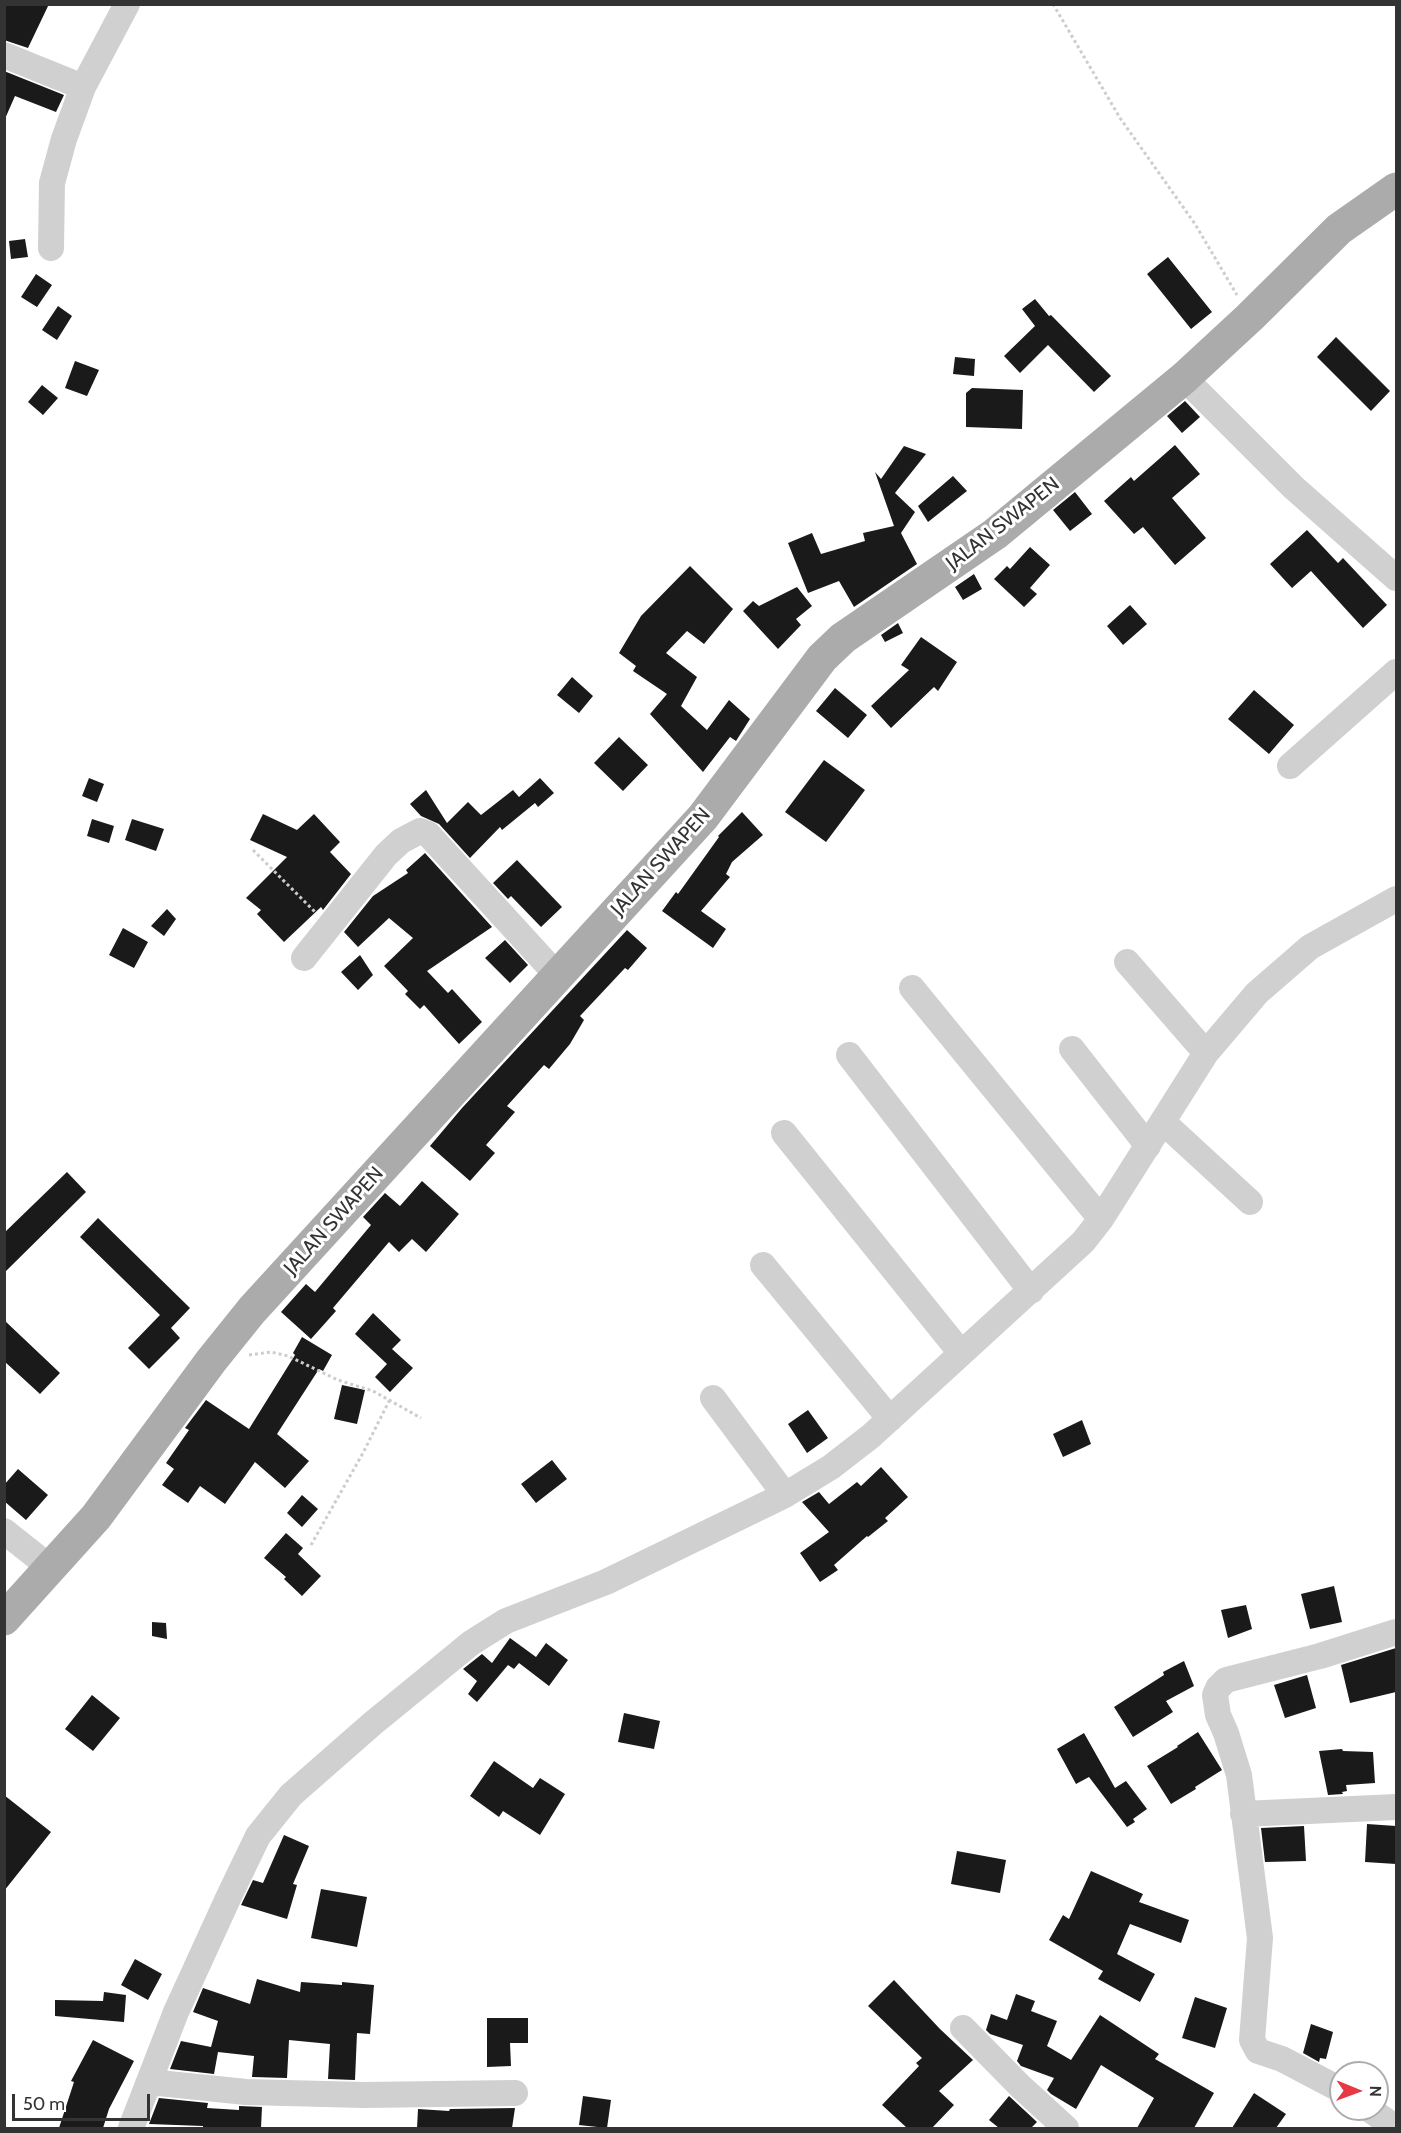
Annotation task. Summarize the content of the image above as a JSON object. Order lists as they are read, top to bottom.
{
  "streets": {
    "main road": ["JALAN SWAPEN"]
  },
  "scale_bar": "50 m",
  "north": "right"
}
